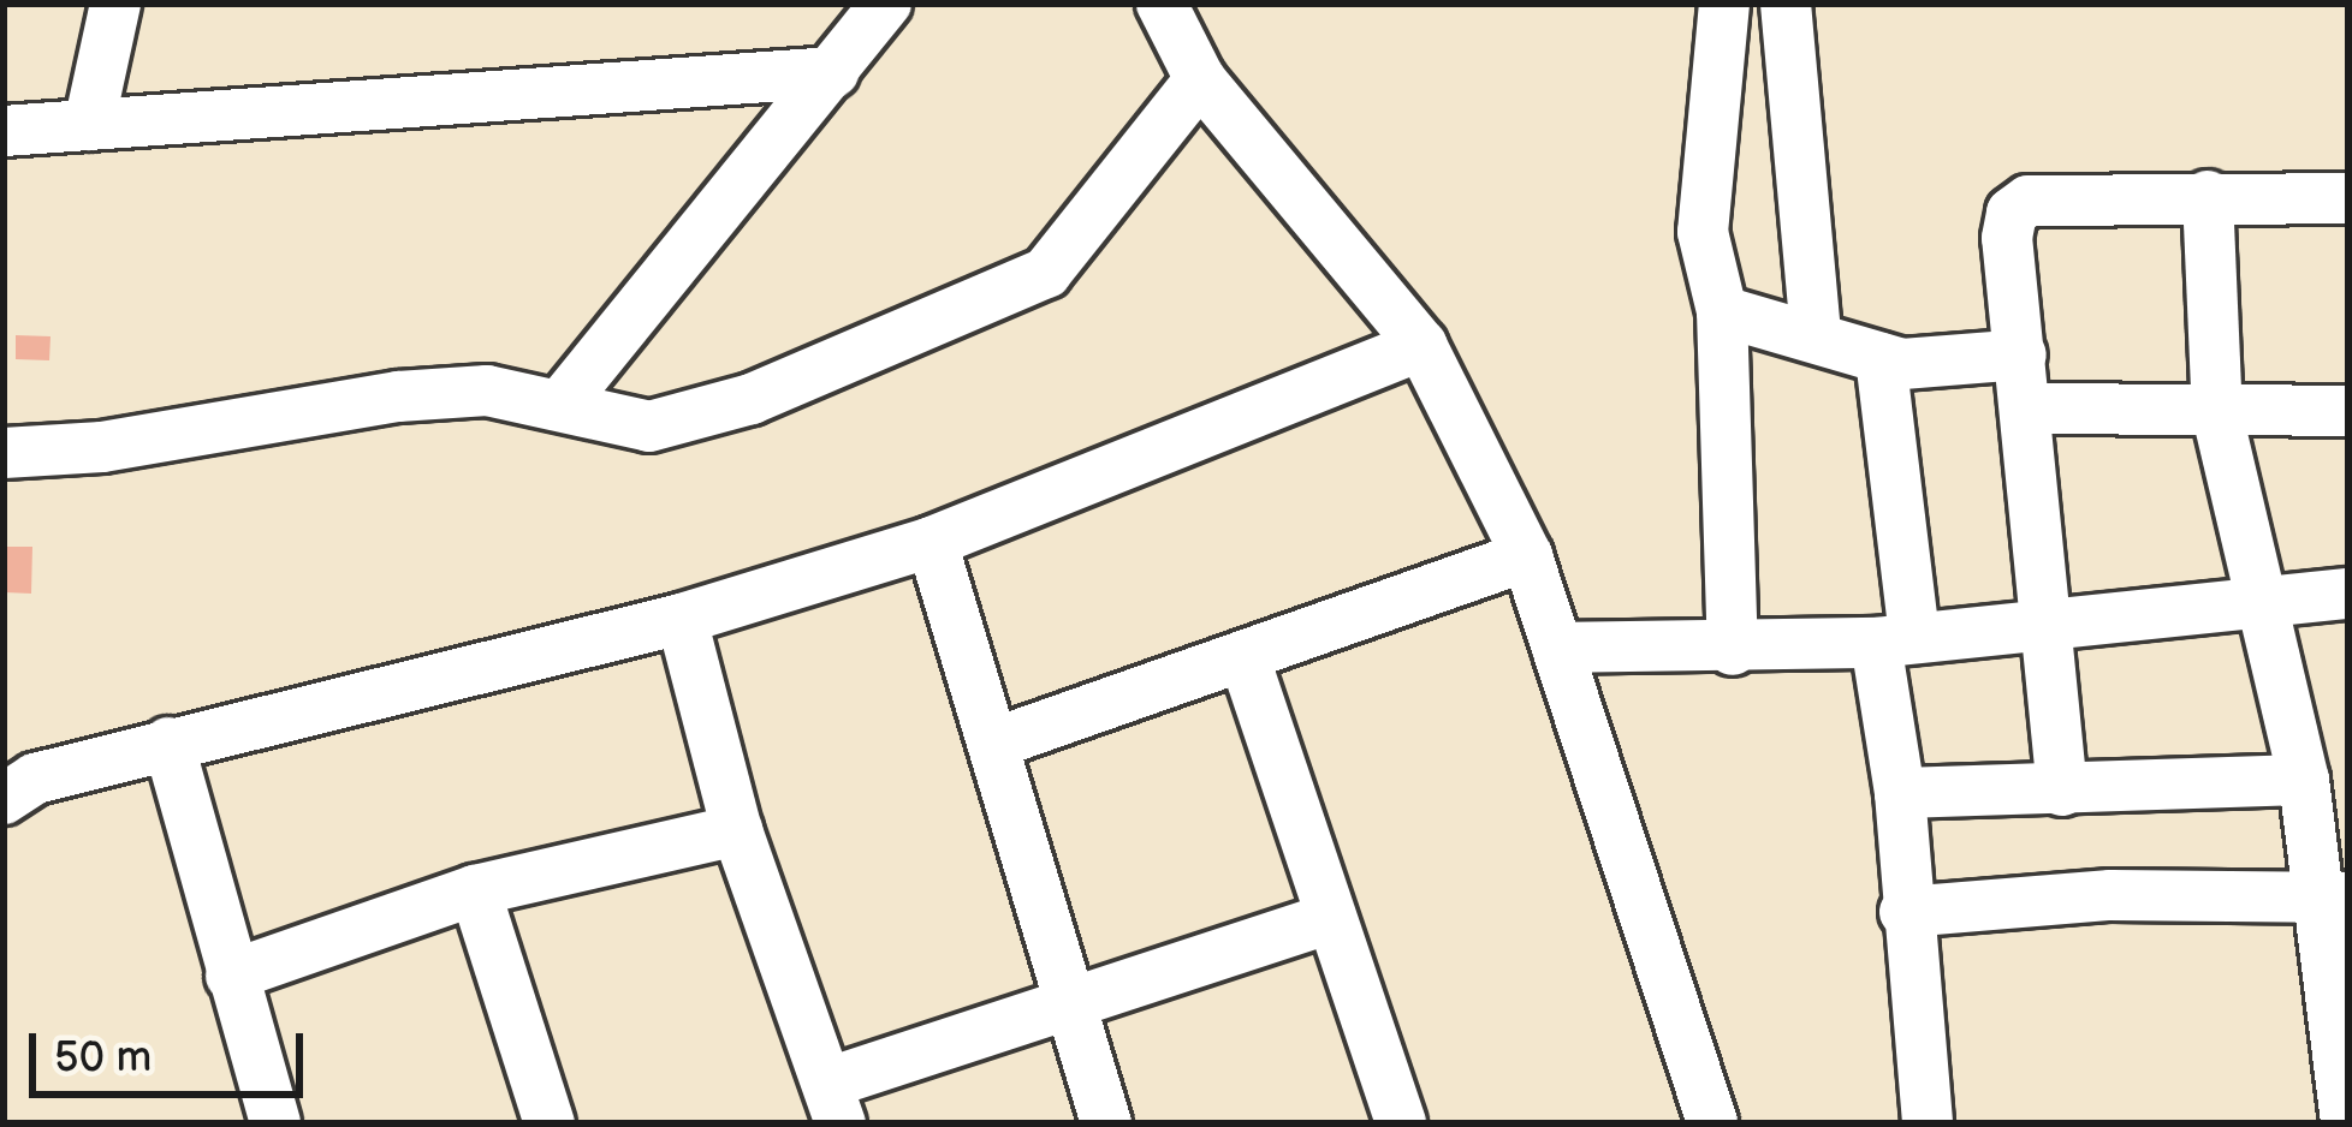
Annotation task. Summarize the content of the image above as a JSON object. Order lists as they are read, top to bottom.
{
  "scale_bar": "50 m"
}
